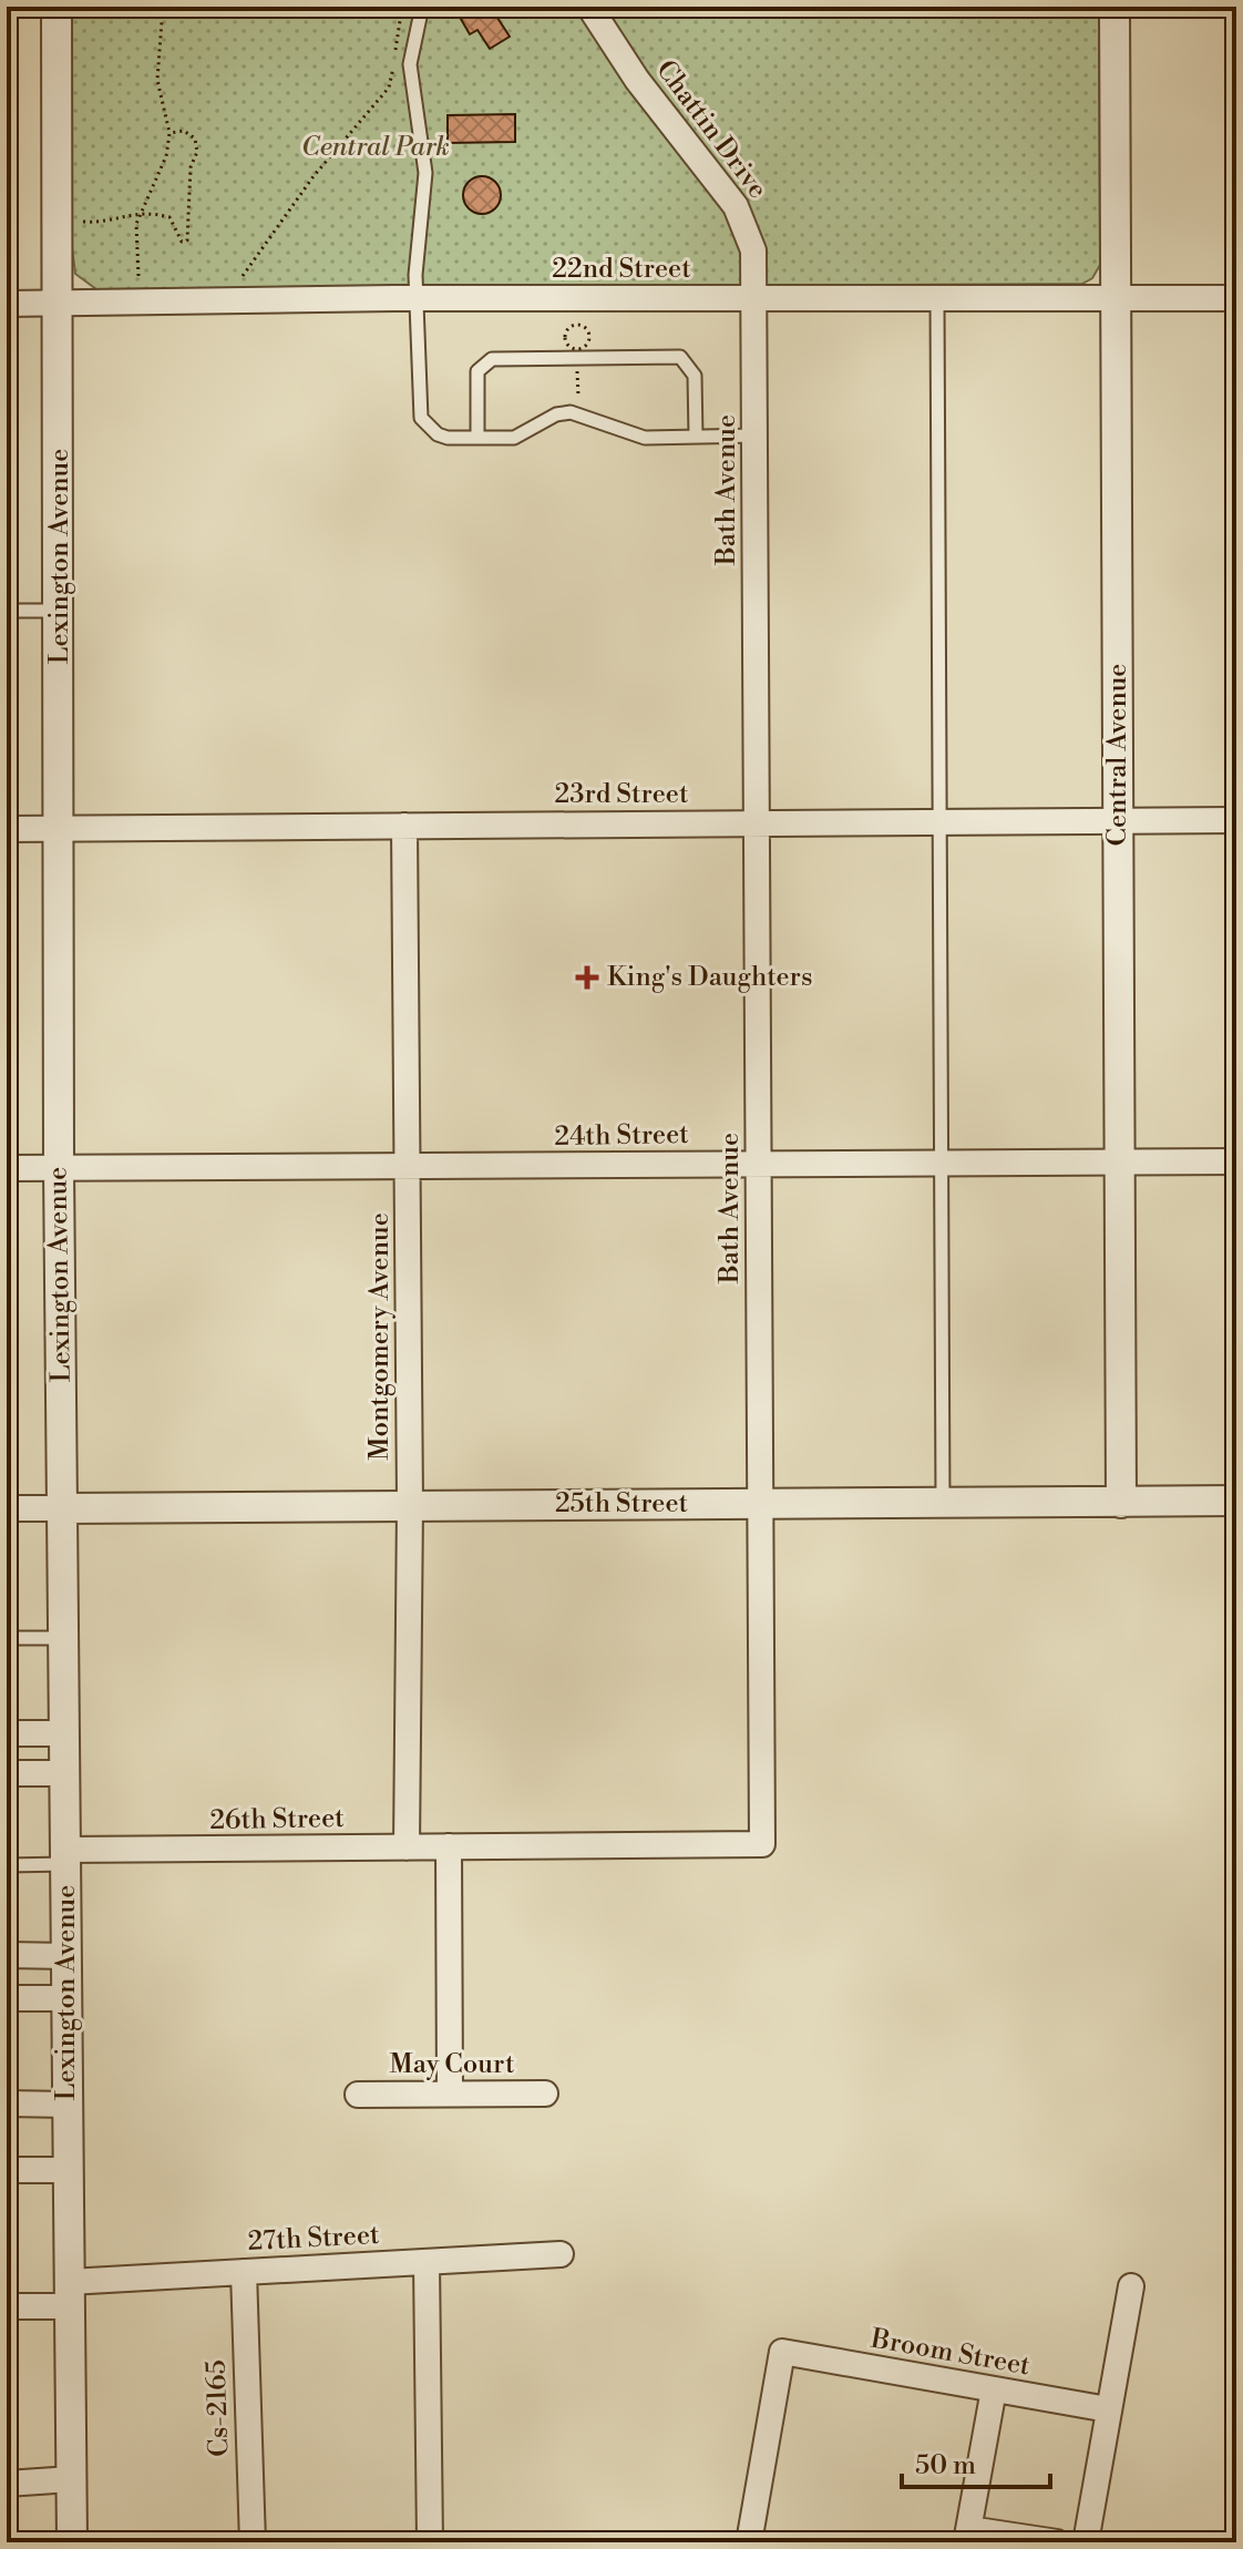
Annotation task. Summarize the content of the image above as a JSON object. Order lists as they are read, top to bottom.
{
  "streets": {
    "street": [
      "Chattin Drive",
      "22nd Street",
      "Bath Avenue",
      "Lexington Avenue",
      "Central Avenue",
      "23rd Street",
      "24th Street",
      "Montgomery Avenue",
      "25th Street",
      "26th Street",
      "May Court",
      "27th Street",
      "Broom Street",
      "Cs-2165"
    ]
  },
  "crossings": [
    ["Chattin Drive", "22nd Street"],
    ["Chattin Drive", "Bath Avenue"],
    ["22nd Street", "Bath Avenue"],
    ["22nd Street", "Lexington Avenue"],
    ["22nd Street", "Central Avenue"],
    ["Bath Avenue", "23rd Street"],
    ["Bath Avenue", "24th Street"],
    ["Bath Avenue", "25th Street"],
    ["Bath Avenue", "26th Street"],
    ["Lexington Avenue", "23rd Street"],
    ["Lexington Avenue", "24th Street"],
    ["Lexington Avenue", "25th Street"],
    ["Lexington Avenue", "26th Street"],
    ["Lexington Avenue", "27th Street"],
    ["Central Avenue", "23rd Street"],
    ["Central Avenue", "24th Street"],
    ["Central Avenue", "25th Street"],
    ["23rd Street", "Montgomery Avenue"],
    ["24th Street", "Montgomery Avenue"],
    ["Montgomery Avenue", "25th Street"],
    ["Montgomery Avenue", "26th Street"],
    ["27th Street", "Cs-2165"]
  ],
  "parks": ["Central Park"],
  "places": {
    "health": ["King's Daughters"]
  },
  "scale_bar": "50 m"
}
